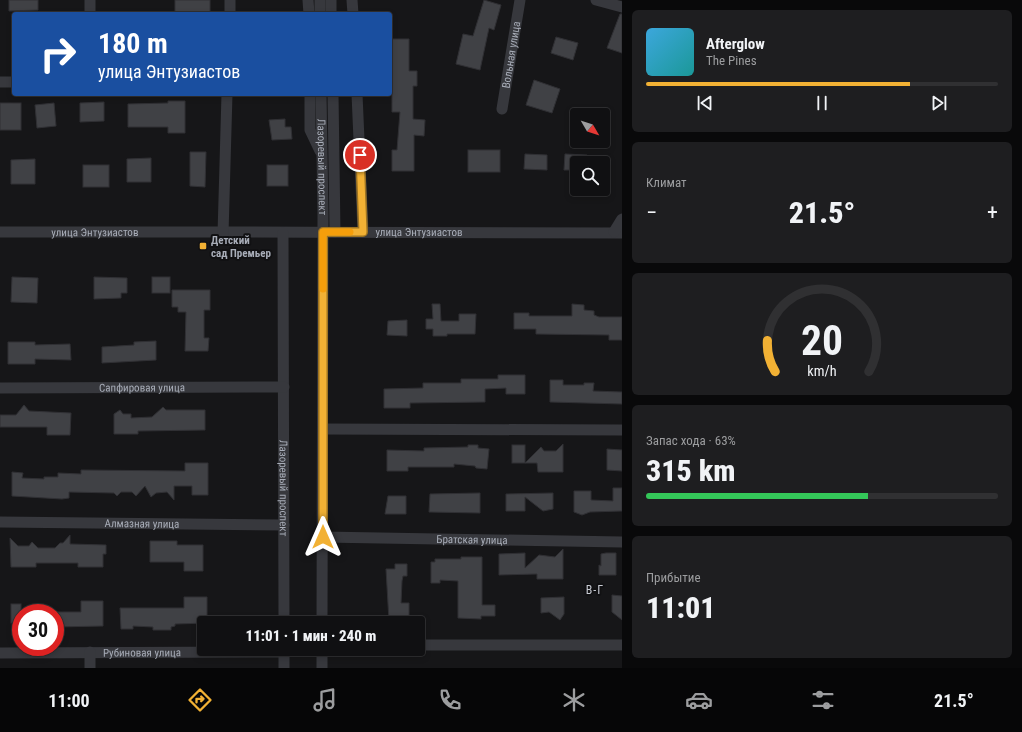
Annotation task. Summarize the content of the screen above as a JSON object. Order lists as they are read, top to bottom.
{
  "streets": {
    "street": [
      "Вольная улица",
      "Лазоревый проспект",
      "улица Энтузиастов",
      "Сапфировая улица",
      "Алмазная улица",
      "Братская улица",
      "Рубиновая улица"
    ]
  },
  "crossings": [
    ["Лазоревый проспект", "улица Энтузиастов"],
    ["Лазоревый проспект", "Сапфировая улица"],
    ["Лазоревый проспект", "Алмазная улица"],
    ["Лазоревый проспект", "Братская улица"]
  ],
  "districts": ["В-Г"],
  "places": {
    "transit": ["Детский сад Премьер"]
  },
  "north": "bottom right",
  "page": {
    "turn": ["180 m", "улица Энтузиастов"],
    "song": ["Afterglow", "The Pines"],
    "tile": [
      "Климат",
      ["Запас хода · 63%", "315 km"],
      ["Прибытие", "11:01"]
    ],
    "heat": ["−", "21.5°", "+"],
    "limit": "30",
    "trip": "11:01 · 1 мин · 240 m",
    "tabs": ["11:00", "21.5°"],
    "gauge": ["20", "km/h"]
  }
}
